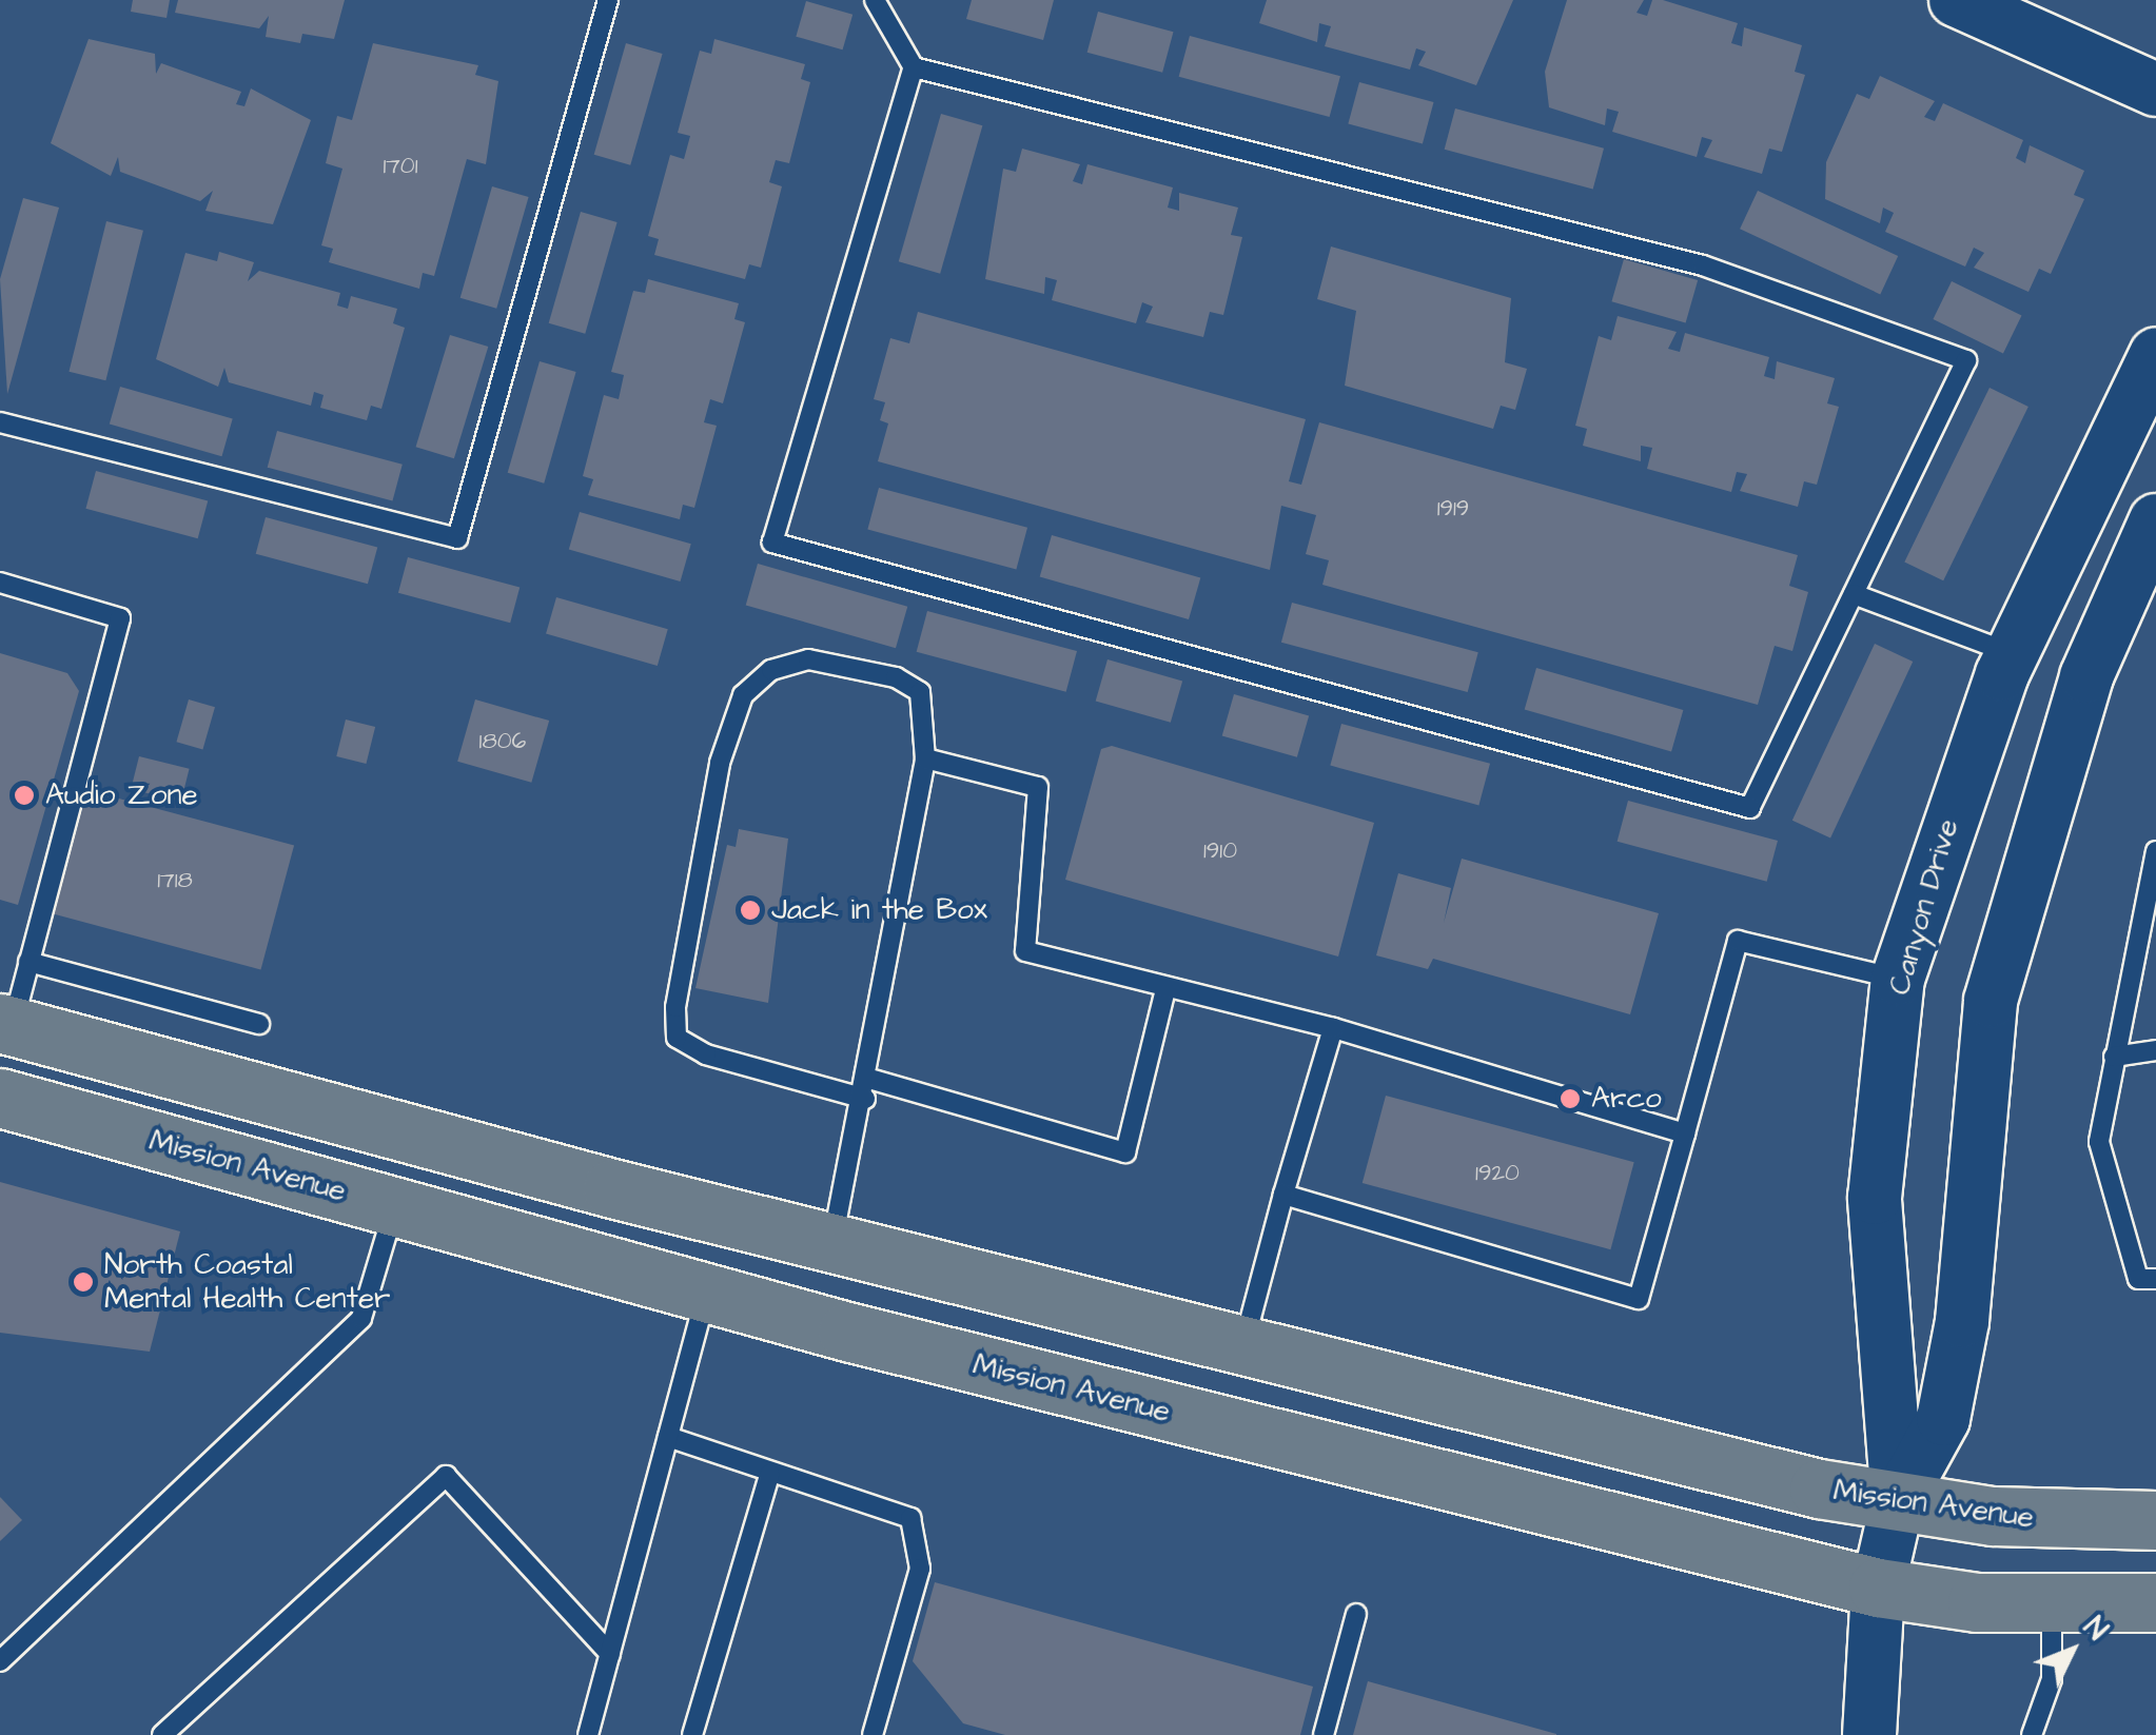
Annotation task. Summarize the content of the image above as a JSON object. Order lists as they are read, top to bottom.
{
  "streets": {
    "main road": ["Canyon Drive", "Mission Avenue"]
  },
  "crossings": [
    ["Canyon Drive", "Mission Avenue"]
  ],
  "places": [
    "Audio Zone",
    "Jack in the Box",
    "Arco",
    "North Coastal Mental Health Center"
  ],
  "house_numbers": [
    "1701",
    "1919",
    "1806",
    "1910",
    "1718",
    "1920"
  ],
  "north": "top right"
}
